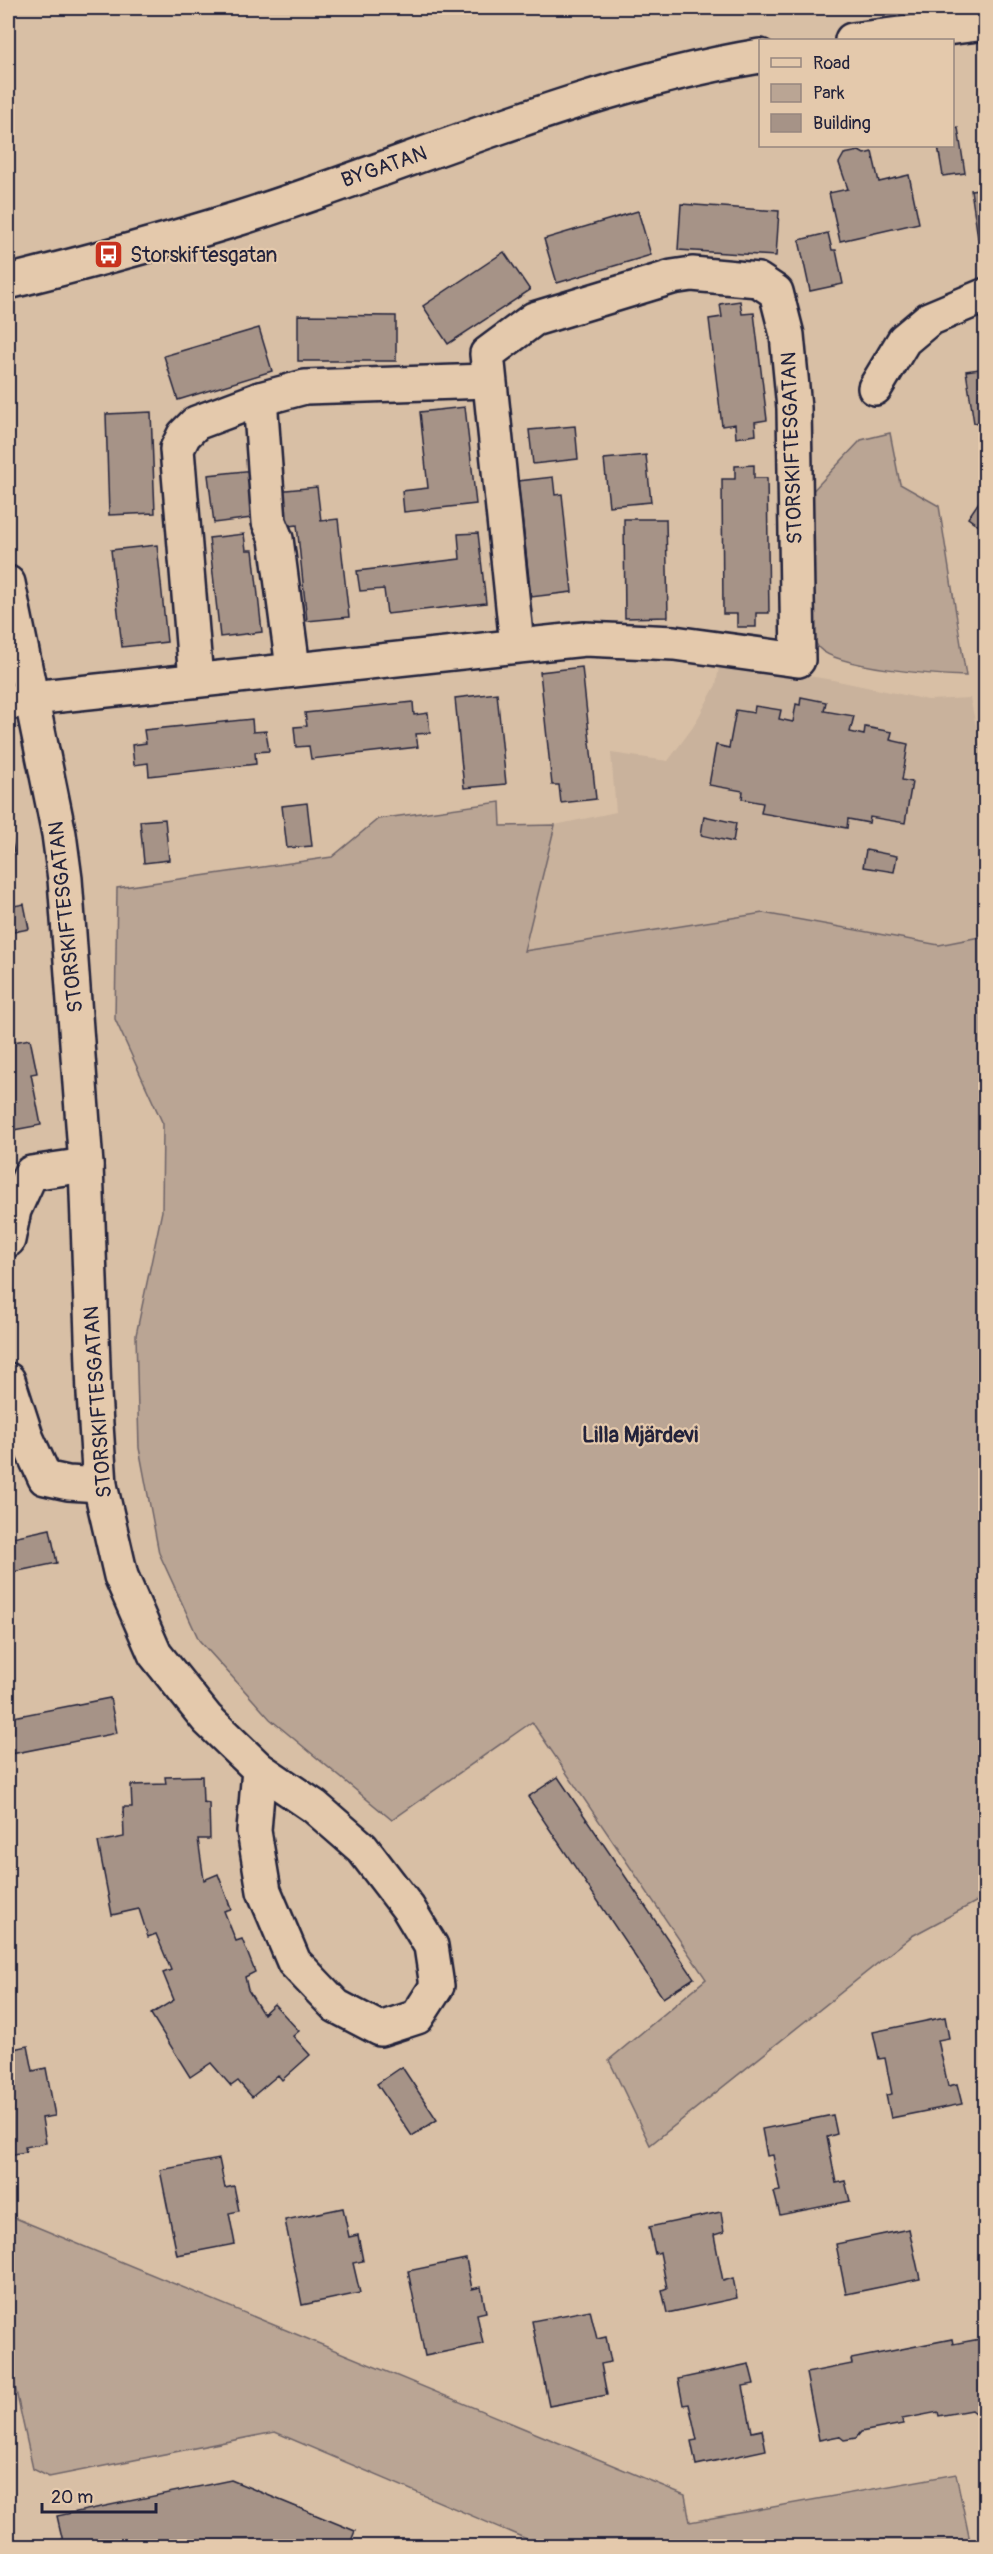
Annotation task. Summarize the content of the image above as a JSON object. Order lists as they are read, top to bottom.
{
  "streets": {
    "street": ["BYGATAN", "STORSKIFTESGATAN"]
  },
  "districts": ["Lilla Mjärdevi"],
  "places": {
    "bus stop": ["Storskiftesgatan"]
  },
  "legend": ["Road", "Park", "Building"],
  "scale_bar": "20 m"
}
